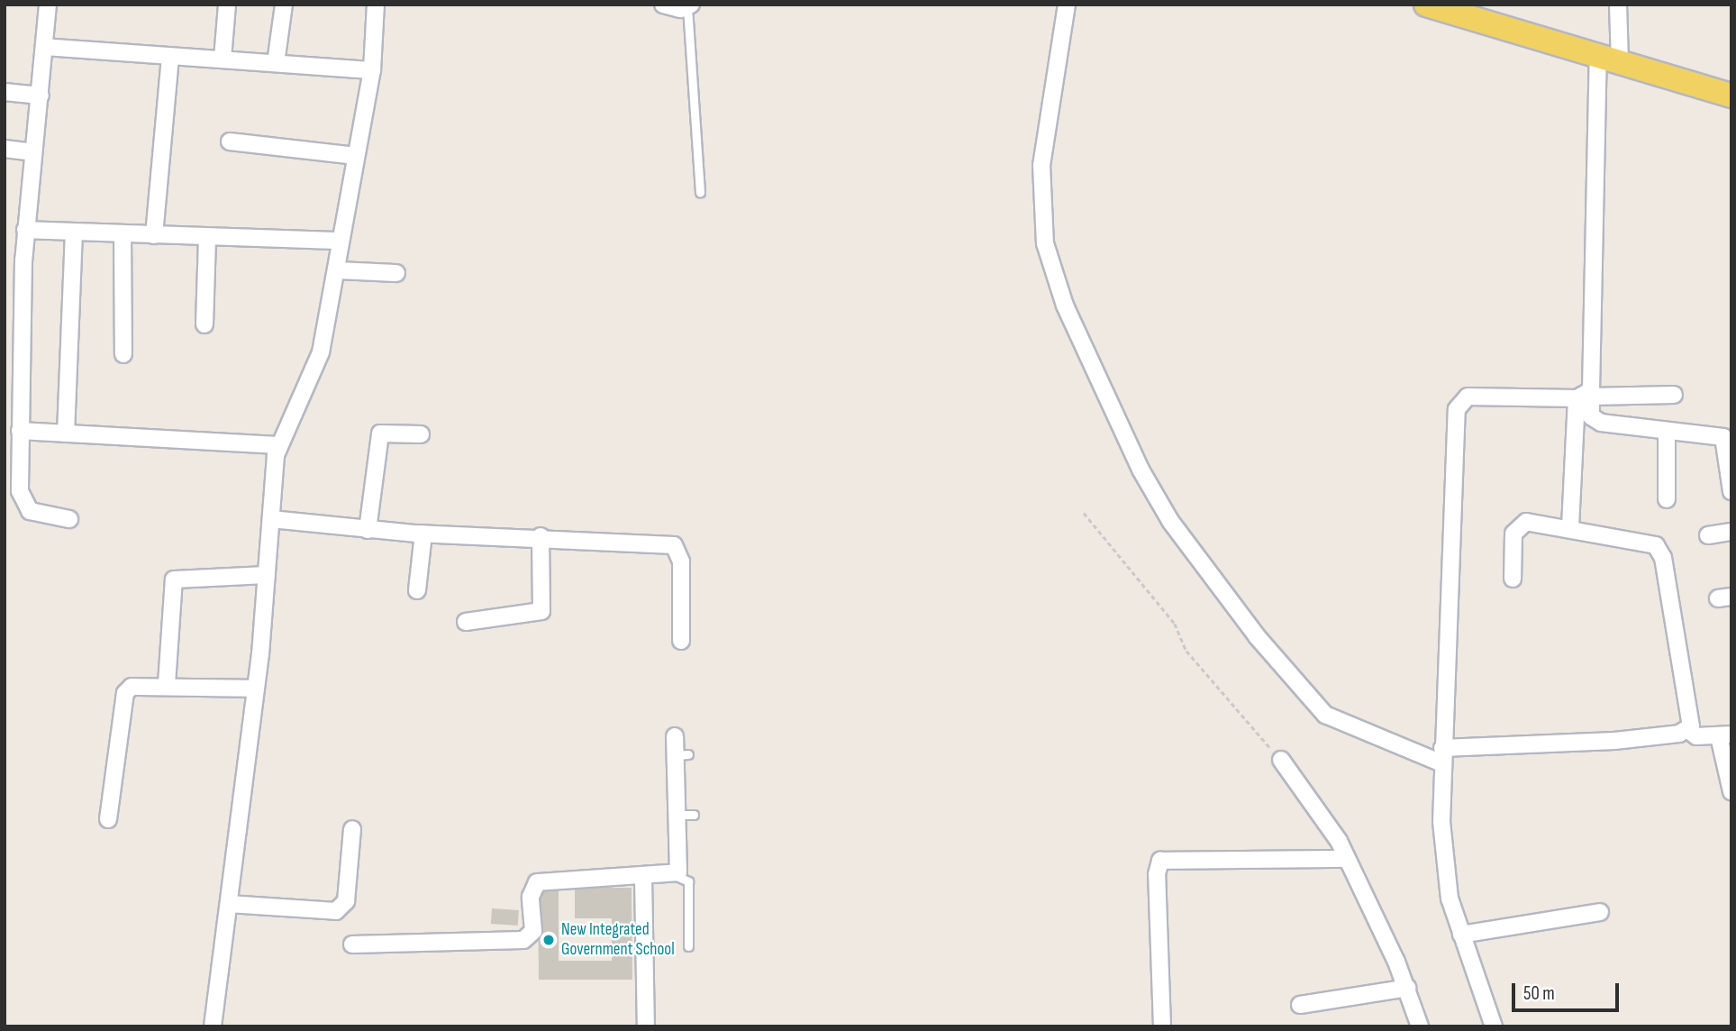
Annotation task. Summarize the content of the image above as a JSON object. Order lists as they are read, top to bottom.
{
  "places": ["New Integrated Government School"],
  "scale_bar": "50 m"
}
